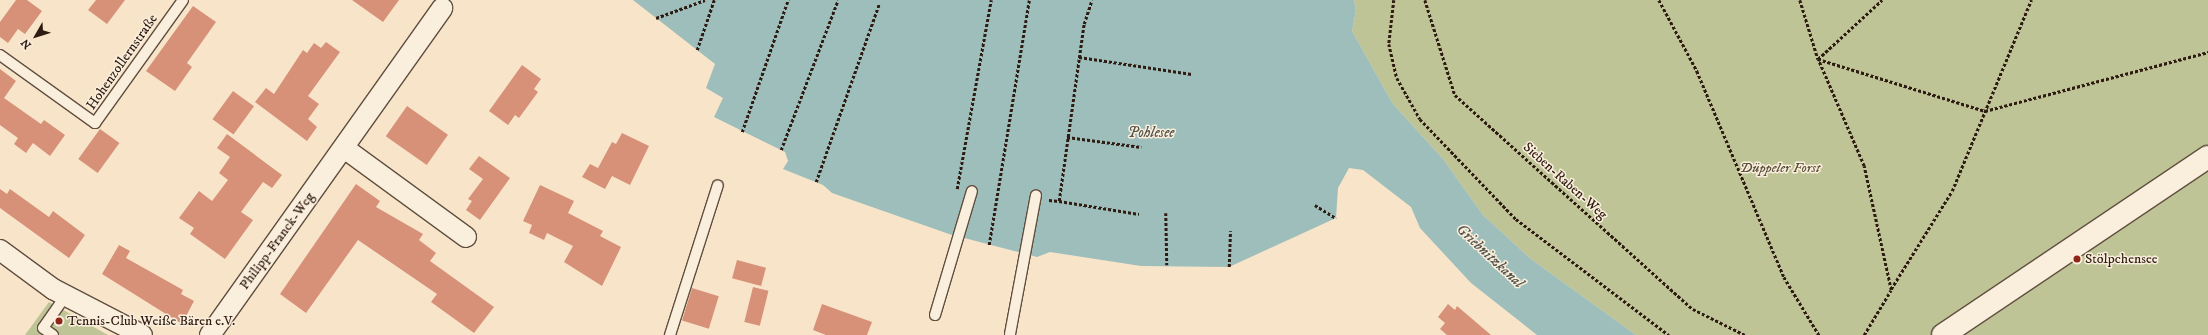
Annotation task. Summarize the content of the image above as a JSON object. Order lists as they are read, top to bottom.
{
  "streets": {
    "street": ["Philipp-Franck-Weg"],
    "lane": ["Hohenzollernstraße"],
    "path": ["Sieben-Raben-Weg"]
  },
  "water": ["Pohlesee", "Griebnitzkanal"],
  "parks": ["Düppeler Forst"],
  "places": ["Stölpchensee", "Tennis-Club Weiße Bären e.V."],
  "north": "bottom left"
}
